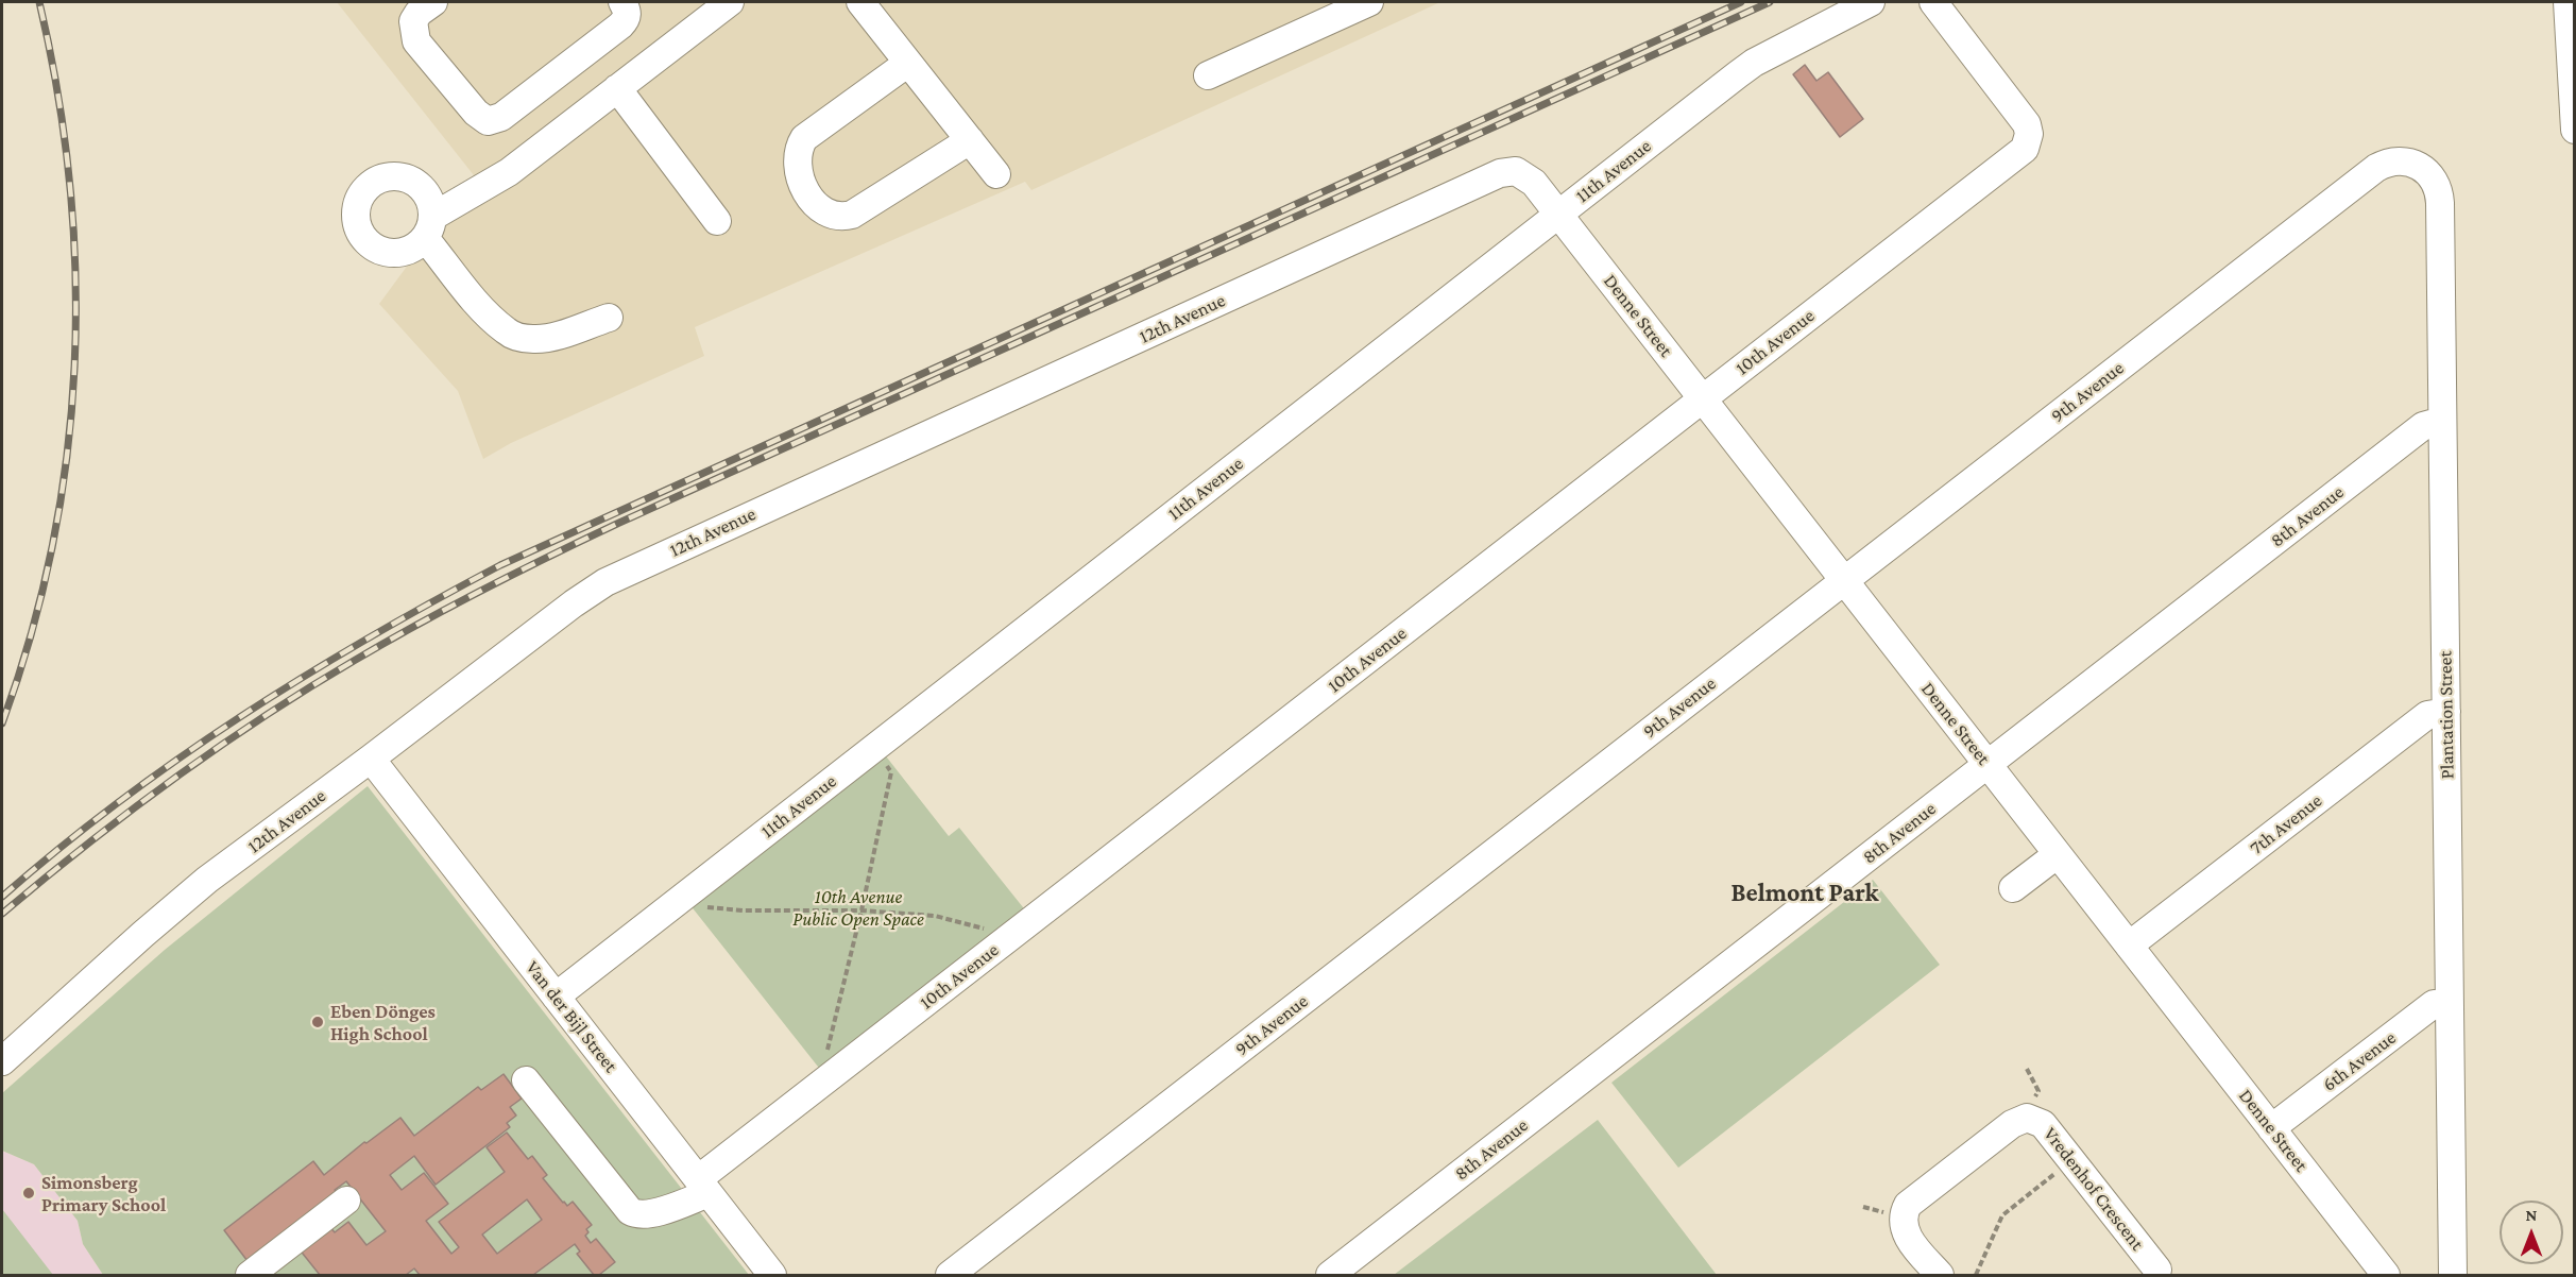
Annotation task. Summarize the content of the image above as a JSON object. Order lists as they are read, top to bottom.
{
  "streets": {
    "street": [
      "11th Avenue",
      "Denne Street",
      "12th Avenue",
      "10th Avenue",
      "9th Avenue",
      "8th Avenue",
      "Plantation Street",
      "7th Avenue",
      "Van der Bijl Street",
      "6th Avenue",
      "Vredenhof Crescent"
    ]
  },
  "crossings": [
    ["11th Avenue", "Denne Street"],
    ["11th Avenue", "Van der Bijl Street"],
    ["Denne Street", "12th Avenue"],
    ["Denne Street", "10th Avenue"],
    ["Denne Street", "9th Avenue"],
    ["Denne Street", "8th Avenue"],
    ["Denne Street", "7th Avenue"],
    ["Denne Street", "6th Avenue"],
    ["12th Avenue", "Van der Bijl Street"],
    ["10th Avenue", "Van der Bijl Street"],
    ["9th Avenue", "Plantation Street"],
    ["8th Avenue", "Plantation Street"],
    ["Plantation Street", "7th Avenue"],
    ["Plantation Street", "6th Avenue"]
  ],
  "districts": ["Belmont Park"],
  "parks": ["10th Avenue Public Open Space"],
  "places": ["Eben Dönges High School", "Simonsberg Primary School"],
  "north": "top"
}
